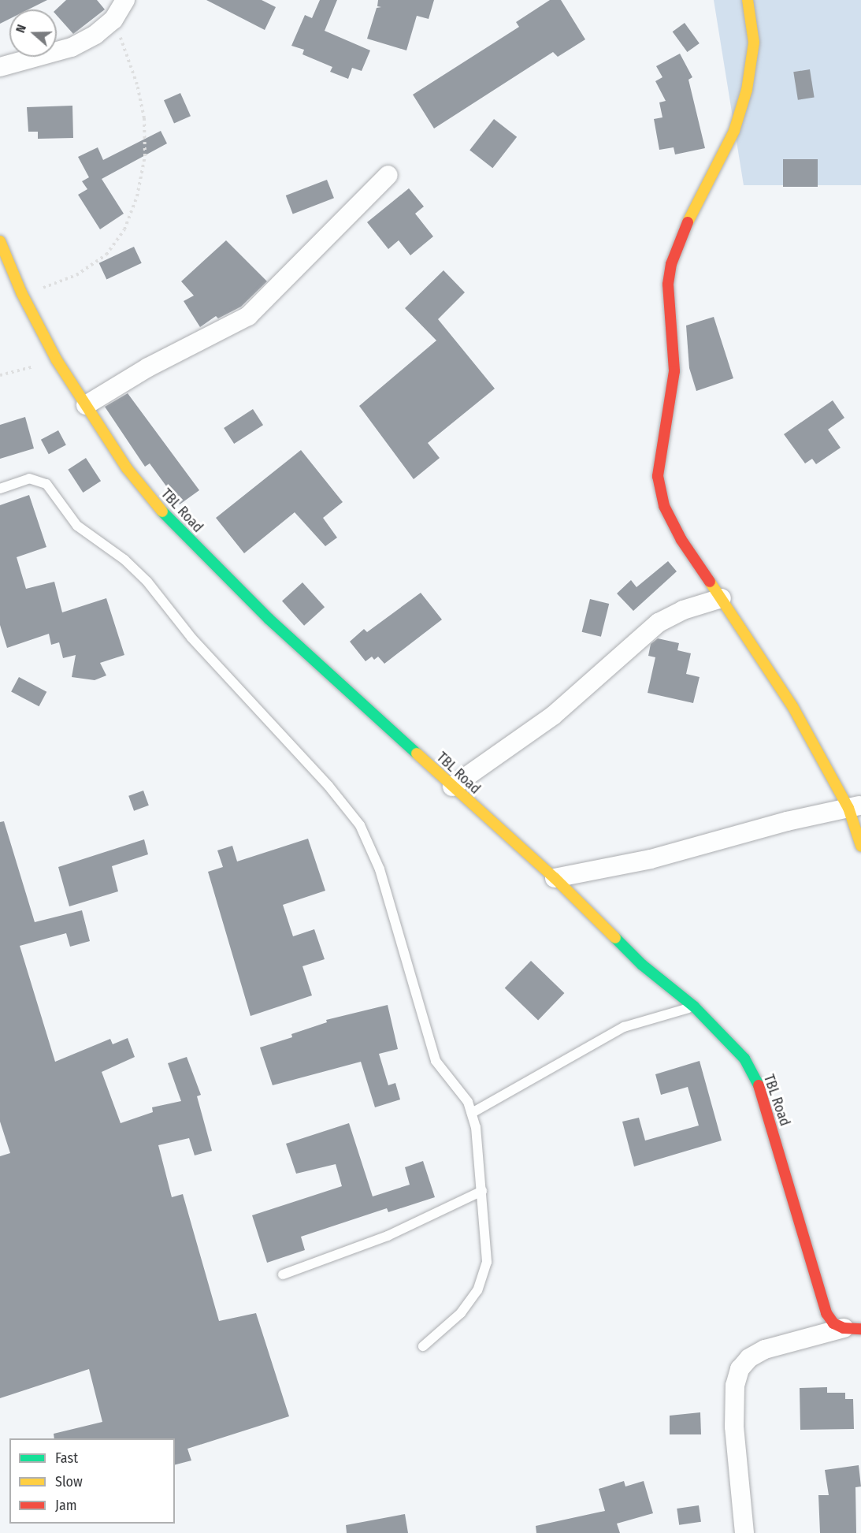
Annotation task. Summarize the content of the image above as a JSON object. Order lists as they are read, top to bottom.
{
  "streets": {
    "street": ["TBL Road"]
  },
  "legend": ["Fast", "Slow", "Jam"],
  "north": "left"
}
